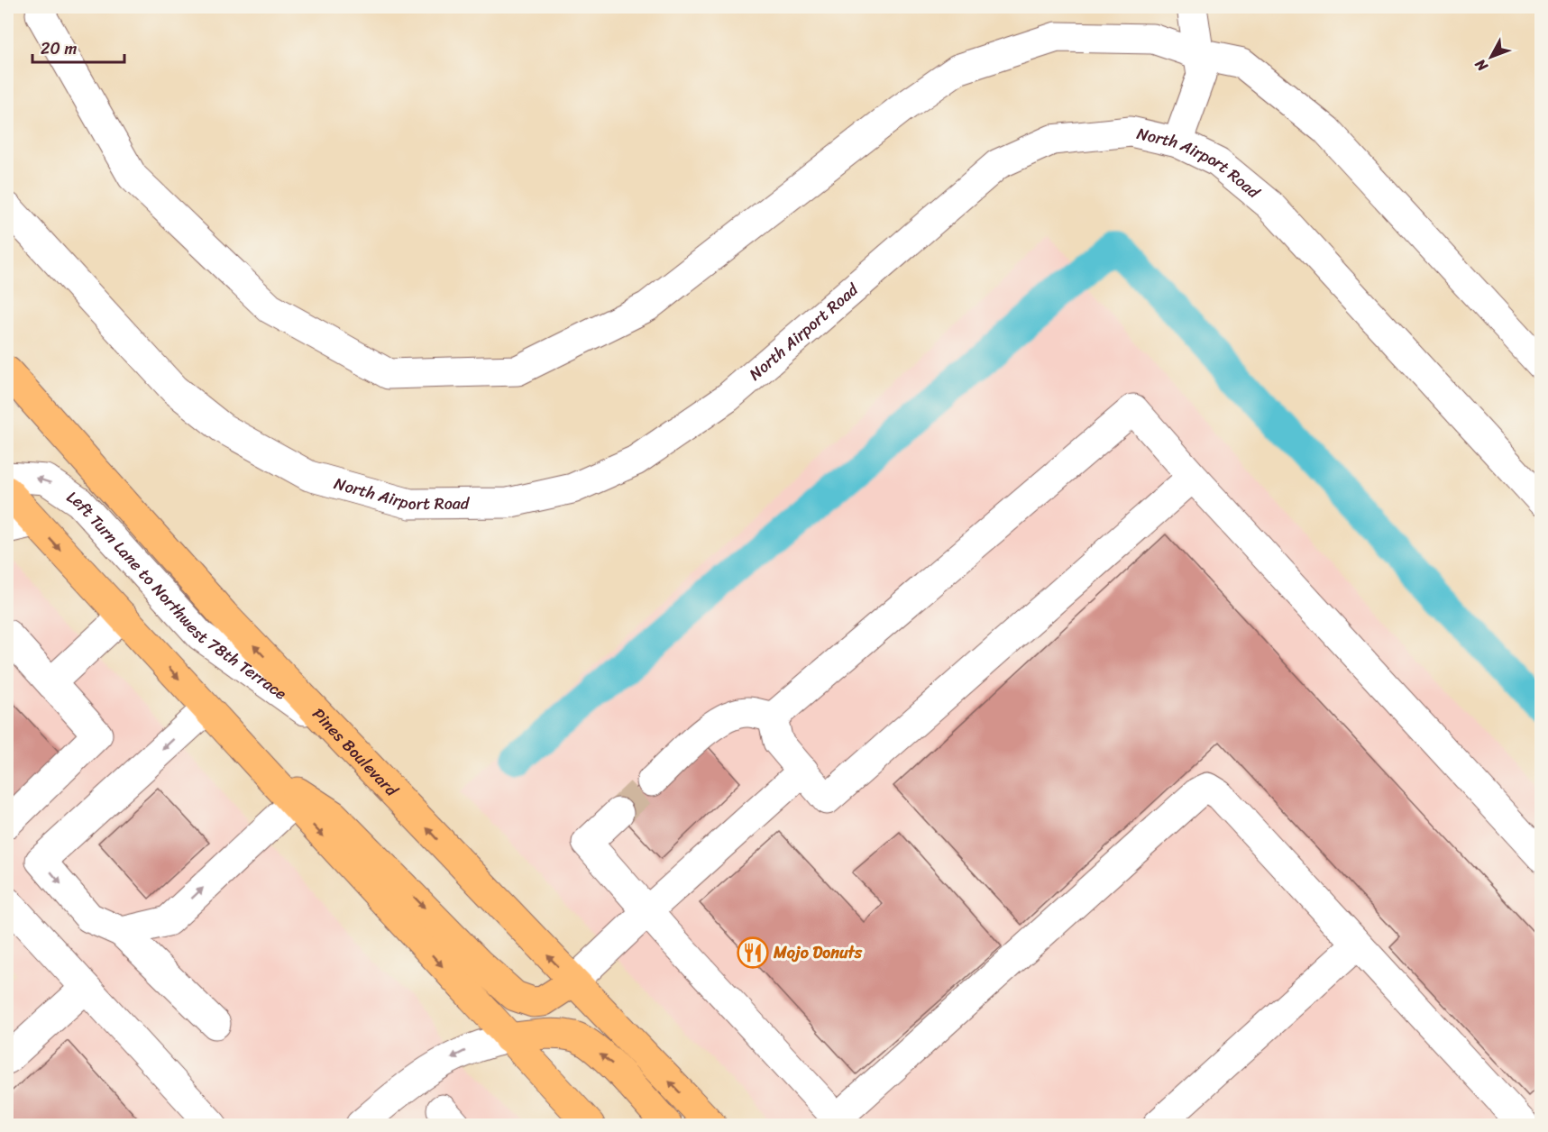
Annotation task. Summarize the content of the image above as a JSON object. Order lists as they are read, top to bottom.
{
  "streets": {
    "highway": ["Pines Boulevard"],
    "street": ["North Airport Road", "Left Turn Lane to Northwest 78th Terrace"]
  },
  "crossings": [
    ["Left Turn Lane to Northwest 78th Terrace", "Pines Boulevard"]
  ],
  "one_way": ["Left Turn Lane to Northwest 78th Terrace"],
  "places": {
    "restaurant": ["Mojo Donuts"]
  },
  "scale_bar": "20 m",
  "north": "bottom left"
}
